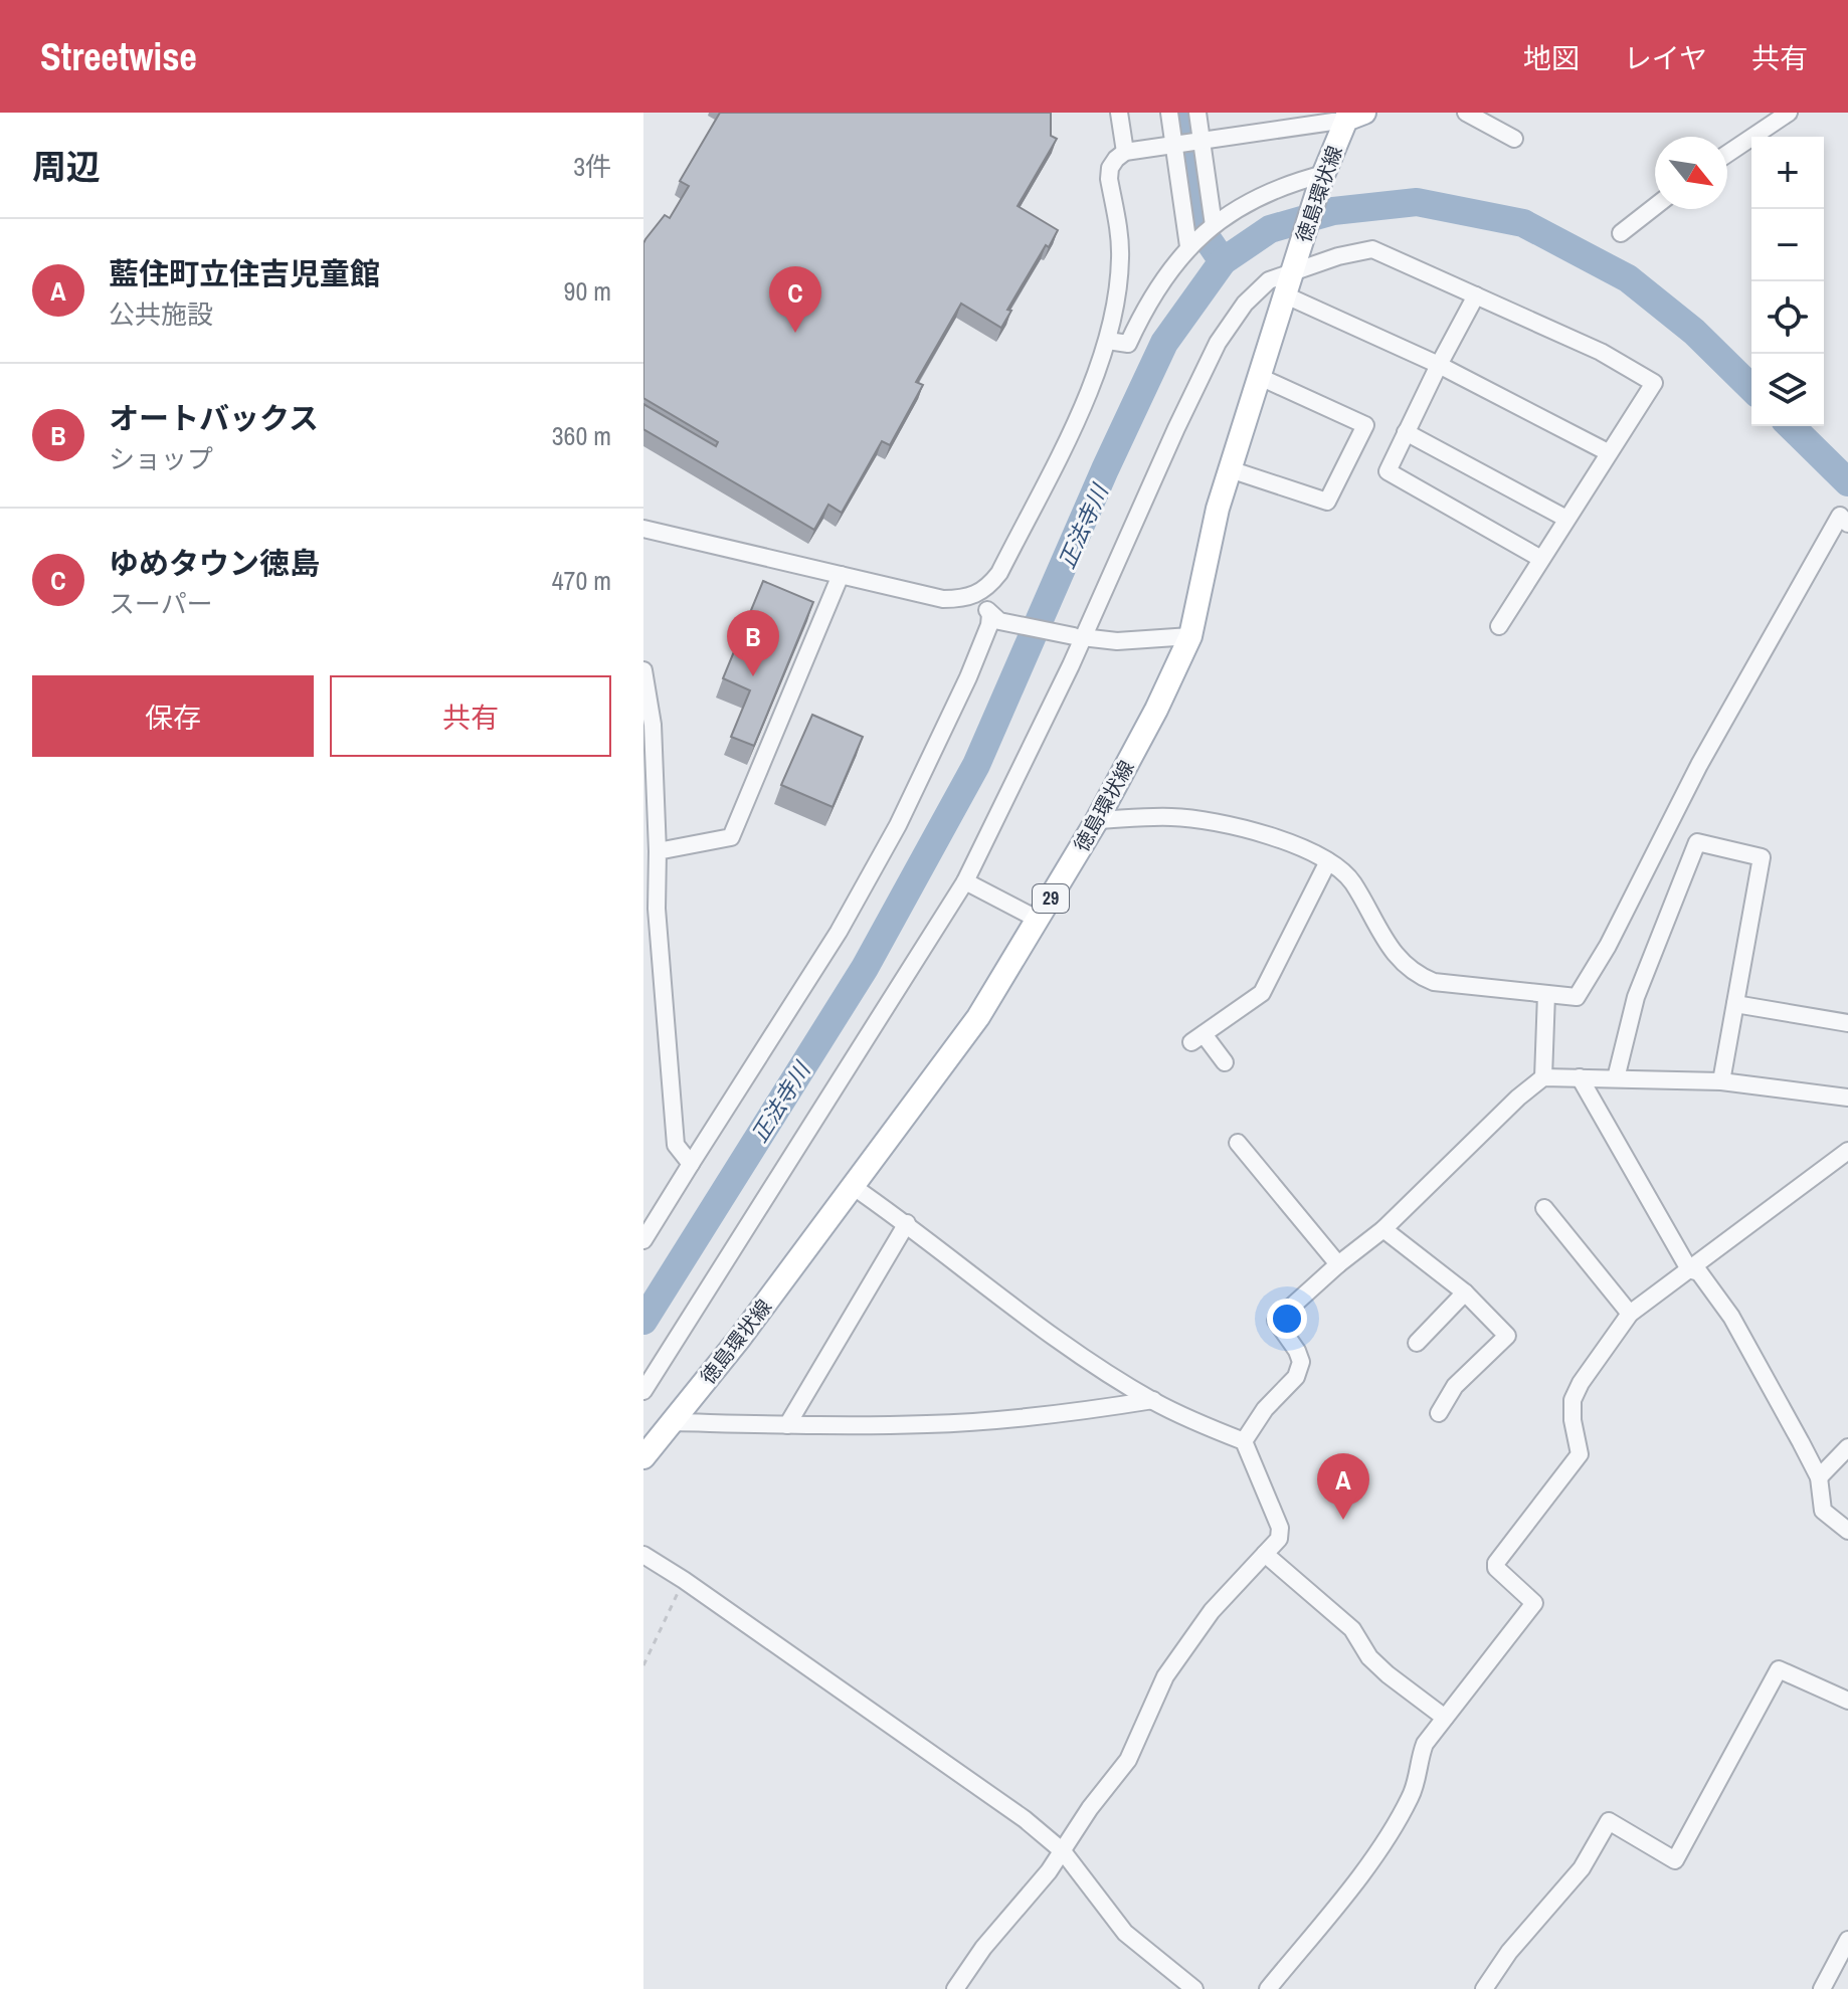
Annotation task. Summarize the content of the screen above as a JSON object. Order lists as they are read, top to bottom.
{
  "streets": {
    "main road": ["徳島環状線", "29"]
  },
  "water": ["正法寺川"],
  "north": "bottom right",
  "page": {
    "header": "Streetwise",
    "nav": ["地図", "レイヤ", "共有"],
    "heading": ["周辺", "3件"],
    "map_buttons": ["+", "−"],
    "list": [
      {
        "mark": "A",
        "name": "藍住町立住吉児童館",
        "note": "公共施設",
        "value": "90 m"
      },
      {
        "mark": "B",
        "name": "オートバックス",
        "note": "ショップ",
        "value": "360 m"
      },
      {
        "mark": "C",
        "name": "ゆめタウン徳島",
        "note": "スーパー",
        "value": "470 m"
      }
    ],
    "pins": ["C", "B", "A"],
    "buttons": ["保存", "共有"]
  }
}
